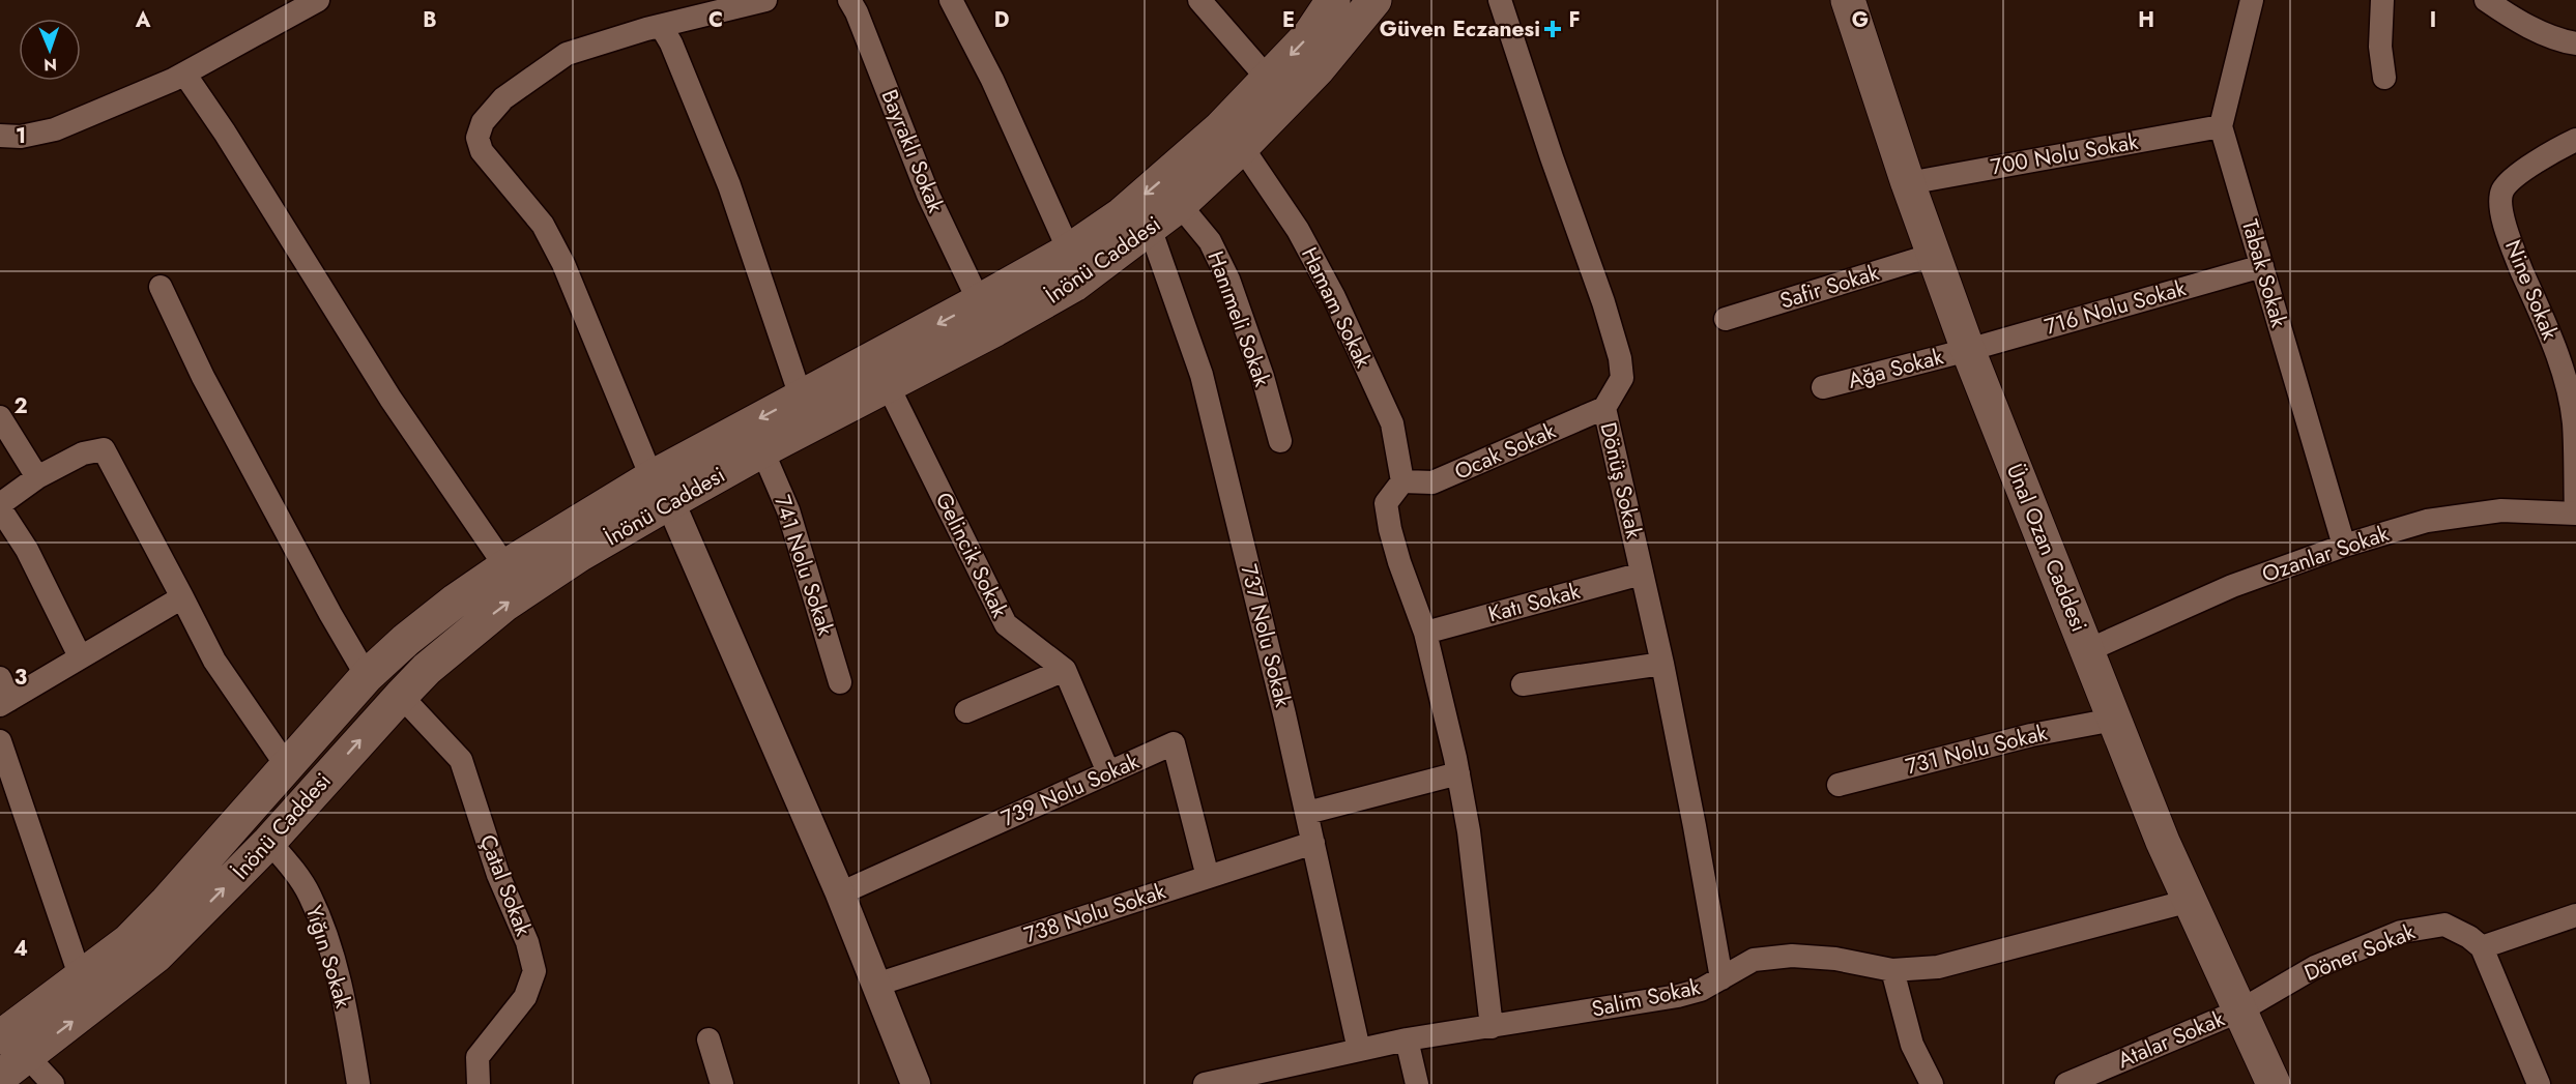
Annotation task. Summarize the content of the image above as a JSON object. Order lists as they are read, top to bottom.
{
  "streets": {
    "main road": ["İnönü Caddesi", "Ünal Ozan Caddesi"],
    "street": [
      "Bayraklı Sokak",
      "700 Nolu Sokak",
      "Tabak Sokak",
      "Safir Sokak",
      "Nine Sokak",
      "Hamam Sokak",
      "716 Nolu Sokak",
      "Hanımeli Sokak",
      "Ağa Sokak",
      "Ocak Sokak",
      "Dönüş Sokak",
      "Ozanlar Sokak",
      "Gelincik Sokak",
      "741 Nolu Sokak",
      "Katı Sokak",
      "737 Nolu Sokak",
      "731 Nolu Sokak",
      "739 Nolu Sokak",
      "Çatal Sokak",
      "738 Nolu Sokak",
      "Döner Sokak",
      "Yığın Sokak",
      "Salim Sokak",
      "Atalar Sokak"
    ]
  },
  "crossings": [
    ["Bayraklı Sokak", "İnönü Caddesi"],
    ["700 Nolu Sokak", "Tabak Sokak"],
    ["700 Nolu Sokak", "Ünal Ozan Caddesi"],
    ["İnönü Caddesi", "Hamam Sokak"],
    ["İnönü Caddesi", "Hanımeli Sokak"],
    ["İnönü Caddesi", "Gelincik Sokak"],
    ["İnönü Caddesi", "741 Nolu Sokak"],
    ["İnönü Caddesi", "737 Nolu Sokak"],
    ["İnönü Caddesi", "Çatal Sokak"],
    ["İnönü Caddesi", "Yığın Sokak"],
    ["Tabak Sokak", "716 Nolu Sokak"],
    ["Tabak Sokak", "Ozanlar Sokak"],
    ["Safir Sokak", "Ünal Ozan Caddesi"],
    ["Nine Sokak", "Ozanlar Sokak"],
    ["Hamam Sokak", "Ocak Sokak"],
    ["716 Nolu Sokak", "Ağa Sokak"],
    ["716 Nolu Sokak", "Ünal Ozan Caddesi"],
    ["Ağa Sokak", "Ünal Ozan Caddesi"],
    ["Ocak Sokak", "Dönüş Sokak"],
    ["Dönüş Sokak", "Katı Sokak"],
    ["Dönüş Sokak", "Salim Sokak"],
    ["Ünal Ozan Caddesi", "Ozanlar Sokak"],
    ["Ünal Ozan Caddesi", "731 Nolu Sokak"],
    ["Ünal Ozan Caddesi", "Döner Sokak"],
    ["Ünal Ozan Caddesi", "Salim Sokak"],
    ["Ünal Ozan Caddesi", "Atalar Sokak"],
    ["Gelincik Sokak", "739 Nolu Sokak"],
    ["737 Nolu Sokak", "738 Nolu Sokak"],
    ["737 Nolu Sokak", "Salim Sokak"],
    ["739 Nolu Sokak", "738 Nolu Sokak"],
    ["Döner Sokak", "Atalar Sokak"]
  ],
  "places": {
    "health": ["Güven Eczanesi"]
  },
  "north": "bottom",
  "grid": {
    "columns": [
      "A",
      "B",
      "C",
      "D",
      "E",
      "F",
      "G",
      "H",
      "I"
    ],
    "rows": [
      "1",
      "2",
      "3",
      "4"
    ]
  }
}
